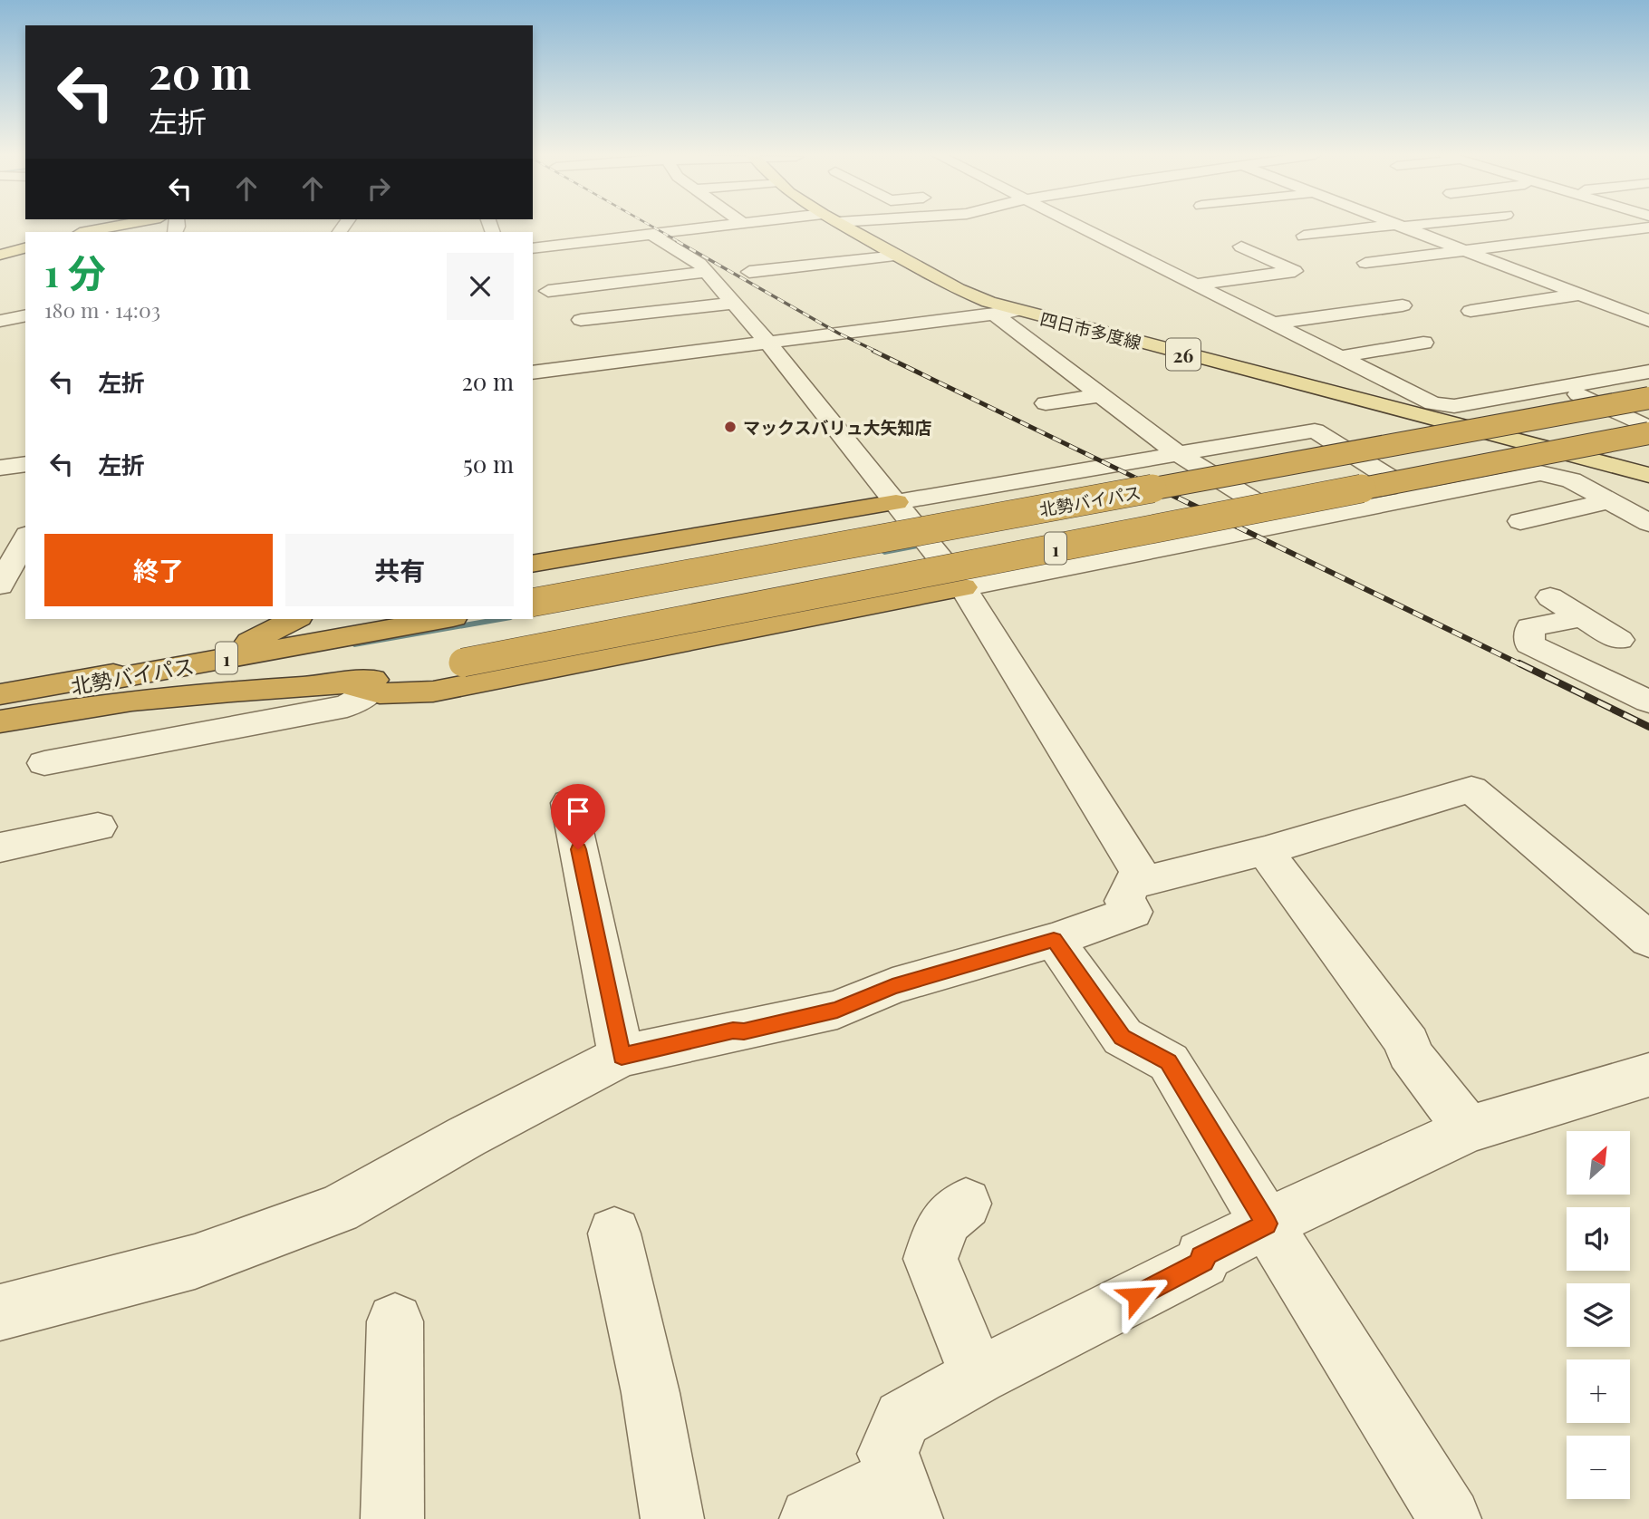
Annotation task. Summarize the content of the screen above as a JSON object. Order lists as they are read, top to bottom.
{
  "streets": {
    "highway": ["北勢バイパス", "1"],
    "main road": ["四日市多度線", "26"]
  },
  "places": ["マックスバリュ大矢知店"],
  "north": "top right",
  "page": {
    "turn": ["20 m", "左折"],
    "heading": ["1 分", "180 m · 14:03"],
    "list": [
      {
        "name": "左折",
        "value": "20 m"
      },
      {
        "name": "左折",
        "value": "50 m"
      }
    ],
    "buttons": ["終了", "共有"],
    "map_buttons": ["+", "−"]
  }
}
